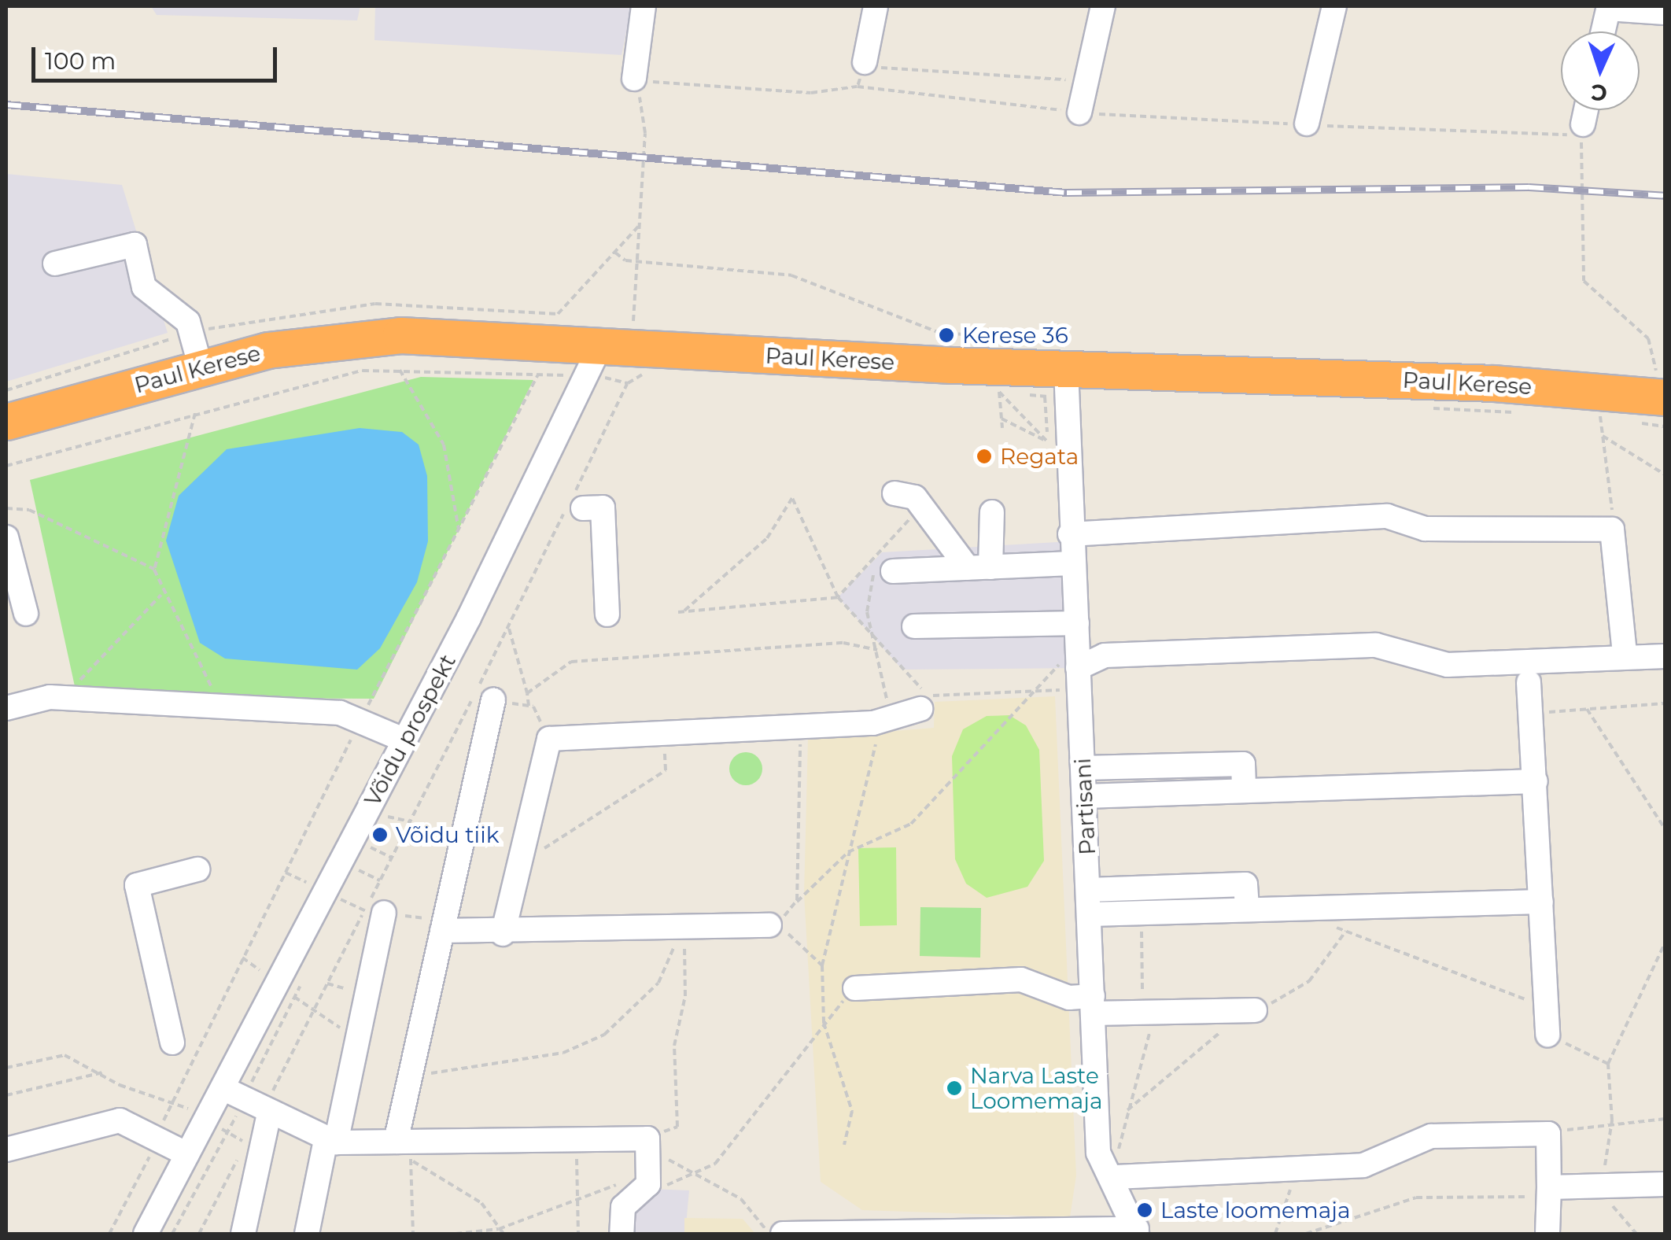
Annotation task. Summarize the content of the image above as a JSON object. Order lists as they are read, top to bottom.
{
  "streets": {
    "highway": ["Paul Kerese"],
    "street": ["Võidu prospekt", "Partisani"]
  },
  "crossings": [
    ["Paul Kerese", "Võidu prospekt"],
    ["Paul Kerese", "Partisani"]
  ],
  "places": [
    "Kerese 36",
    "Regata",
    "Võidu tiik",
    "Narva Laste Loomemaja",
    "Laste loomemaja"
  ],
  "scale_bar": "100 m",
  "north": "bottom"
}
